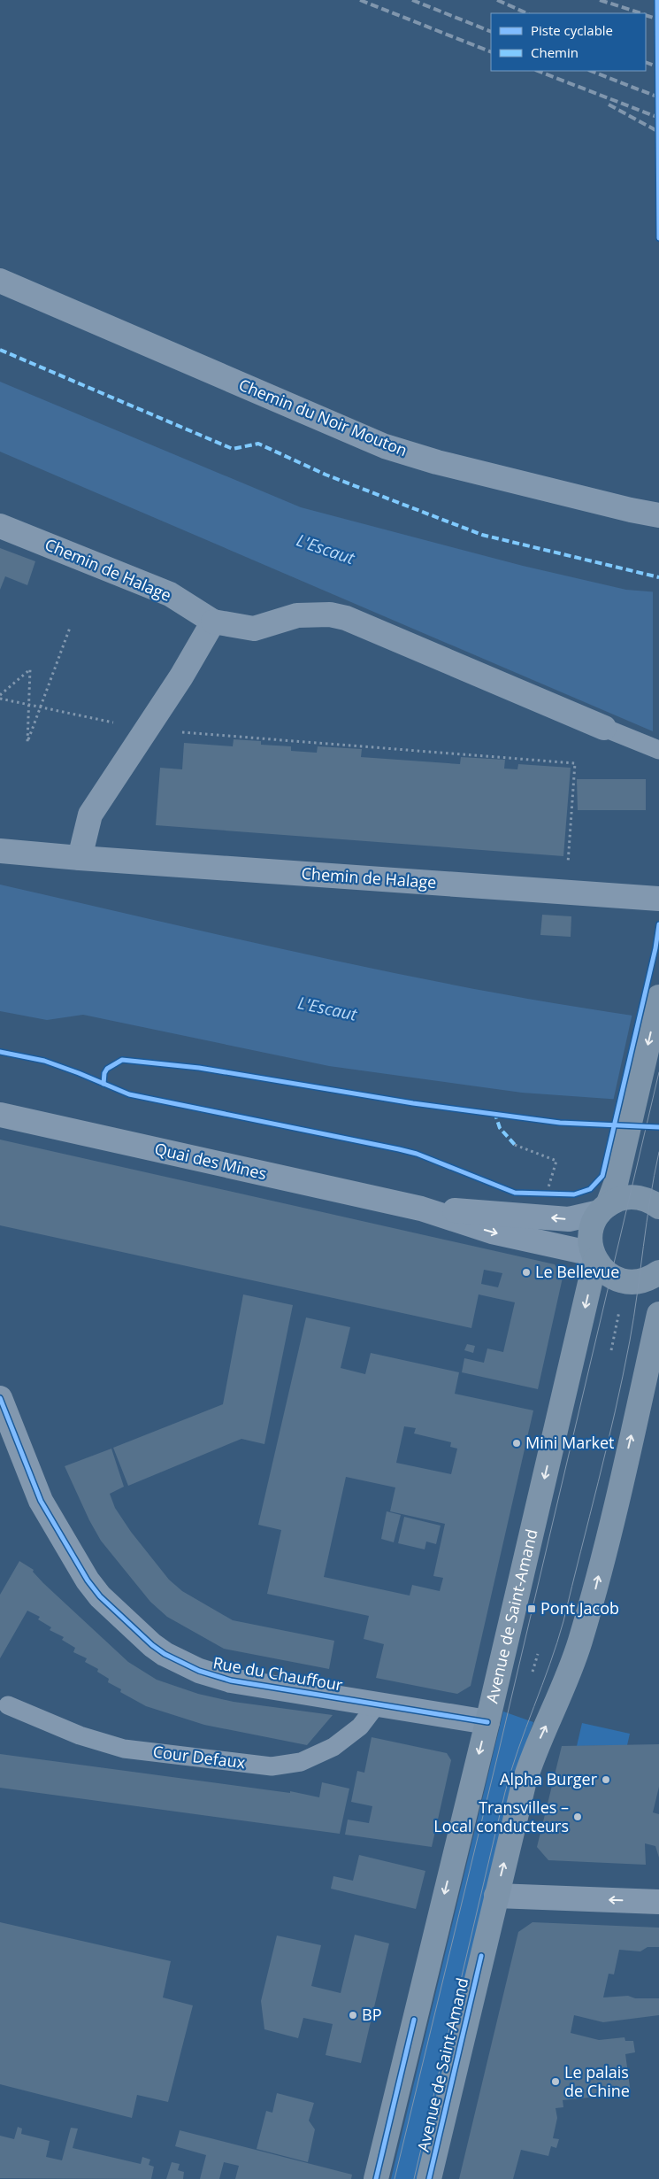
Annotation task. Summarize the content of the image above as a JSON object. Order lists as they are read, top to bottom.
{
  "streets": {
    "main road": ["Avenue de Saint-Amand"],
    "street": [
      "Chemin du Noir Mouton",
      "Chemin de Halage",
      "Quai des Mines",
      "Rue du Chauffour"
    ],
    "lane": ["Cour Defaux"]
  },
  "crossings": [
    ["Quai des Mines", "Avenue de Saint-Amand"],
    ["Avenue de Saint-Amand", "Rue du Chauffour"],
    ["Rue du Chauffour", "Cour Defaux"]
  ],
  "water": ["L'Escaut"],
  "places": {
    "other": [
      "Le Bellevue",
      "Mini Market",
      "Alpha Burger",
      "Transvilles – Local conducteurs",
      "BP",
      "Le palais de Chine"
    ],
    "transit": ["Pont Jacob"]
  },
  "legend": ["Piste cyclable", "Chemin"]
}
